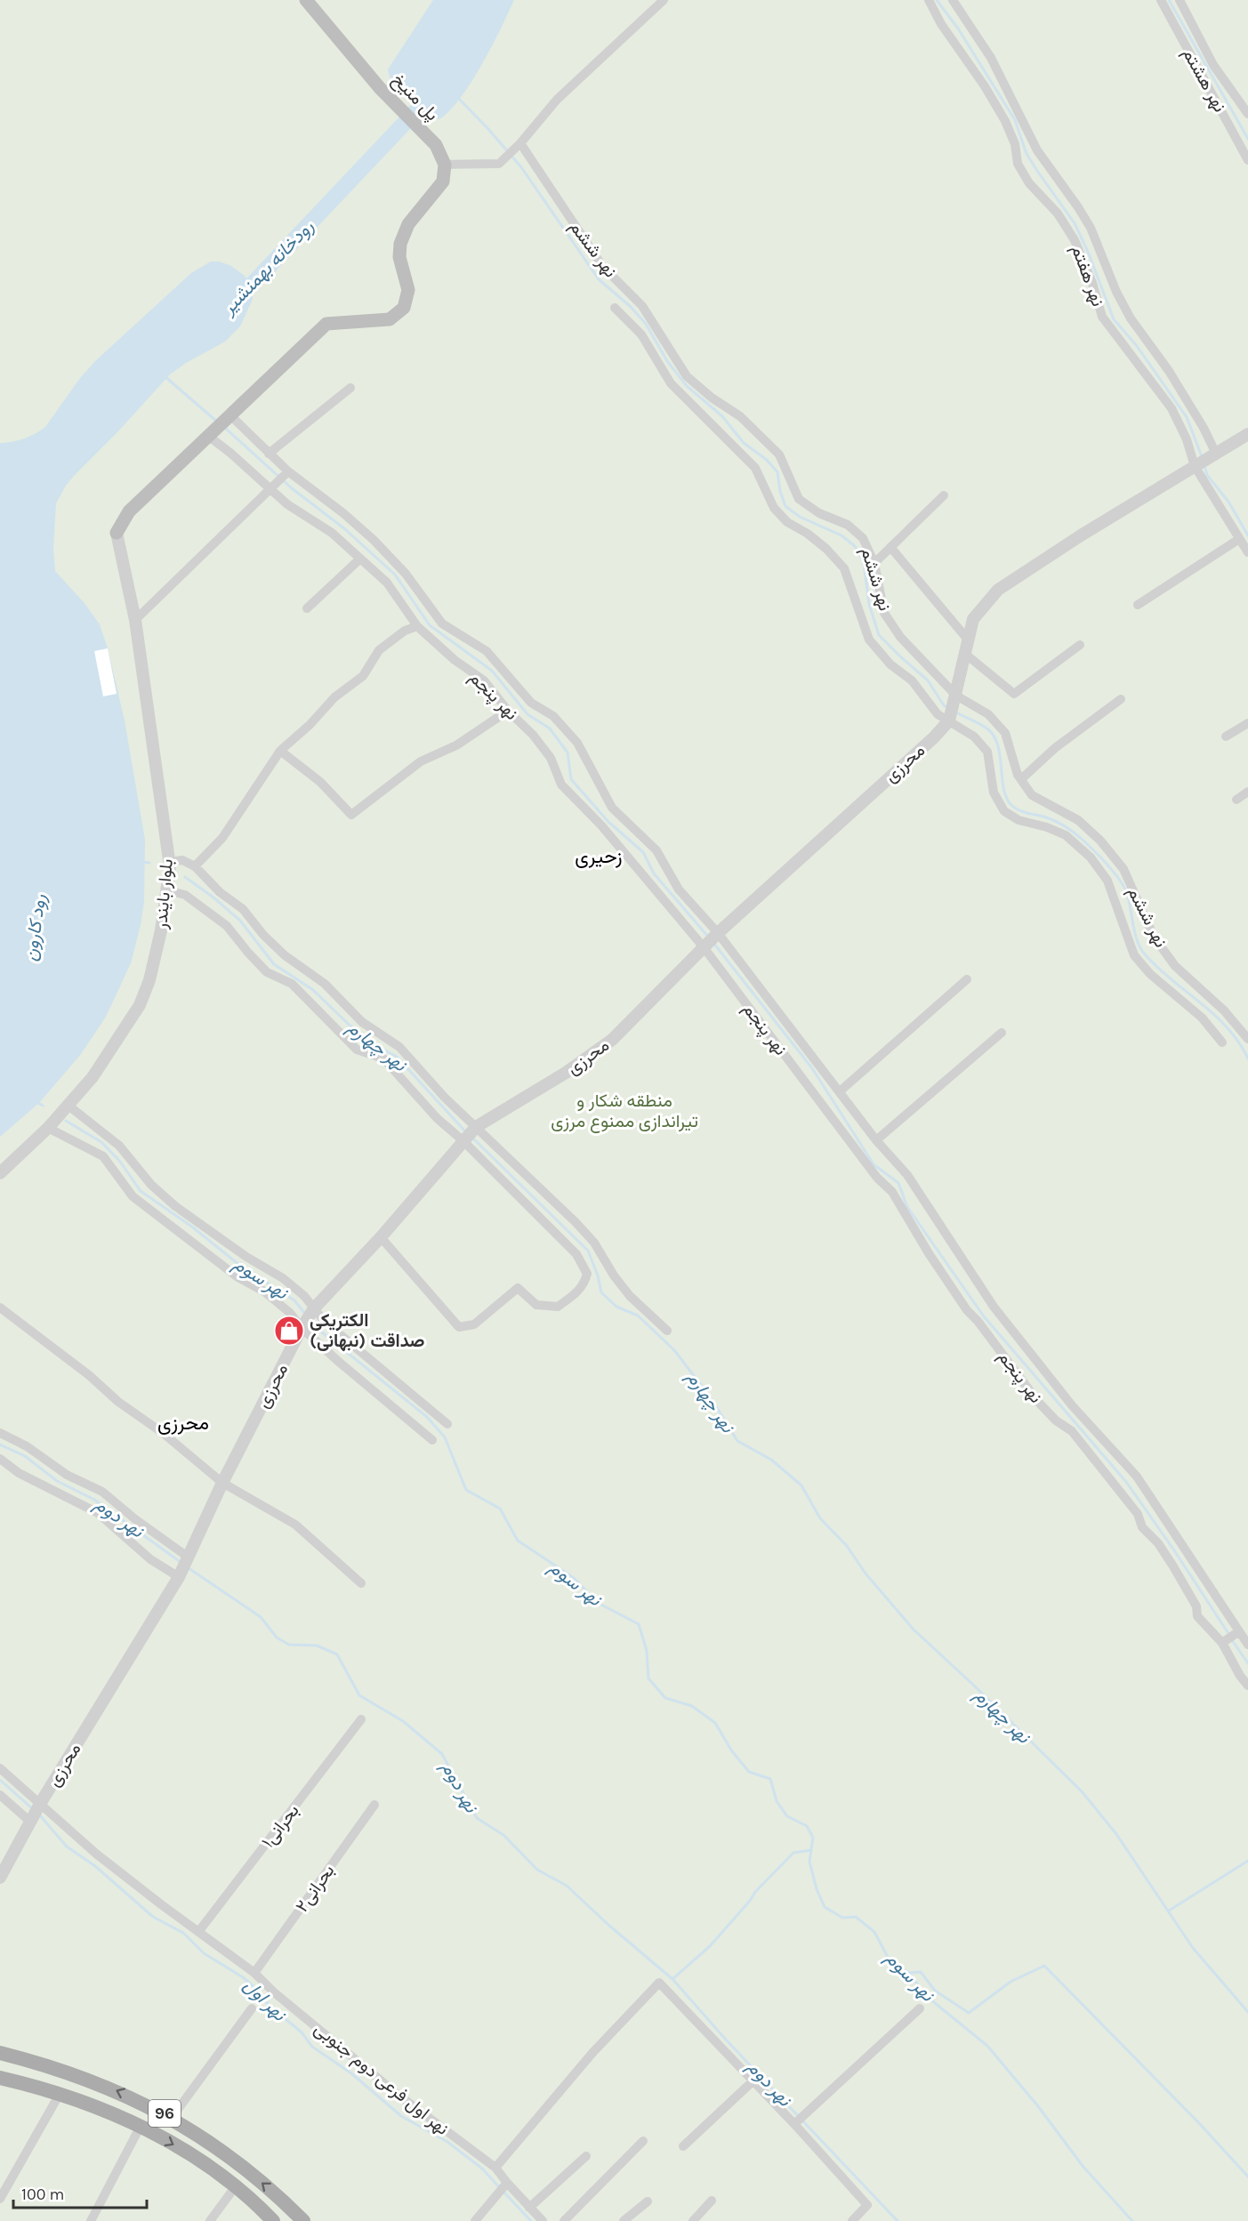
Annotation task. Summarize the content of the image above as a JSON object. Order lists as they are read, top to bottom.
{
  "streets": {
    "main road": ["پل منیخ", "96"],
    "street": [
      "نهر هشتم",
      "نهر ششم",
      "نهر هفتم",
      "نهر پنجم",
      "محرزی",
      "بلوار بایندر",
      "بحرانی۱",
      "بحرانی۲",
      "نهر اول فرعی دوم جنوبی"
    ]
  },
  "crossings": [
    ["نهر ششم", "محرزی"],
    ["نهر هفتم", "محرزی"],
    ["نهر پنجم", "محرزی"],
    ["محرزی", "نهر اول فرعی دوم جنوبی"],
    ["بحرانی۱", "نهر اول فرعی دوم جنوبی"],
    ["بحرانی۲", "نهر اول فرعی دوم جنوبی"]
  ],
  "districts": ["زحیری", "محرزی"],
  "water": [
    "رودخانه بهمنشیر",
    "رود کارون",
    "نهر چهارم",
    "نهر سوم",
    "نهر دوم",
    "نهر اول"
  ],
  "parks": ["منطقه شکار و تیراندازی ممنوع مرزی"],
  "places": {
    "shop": ["الکتریکی صداقت (نبهانی)"]
  },
  "scale_bar": "100 m"
}
